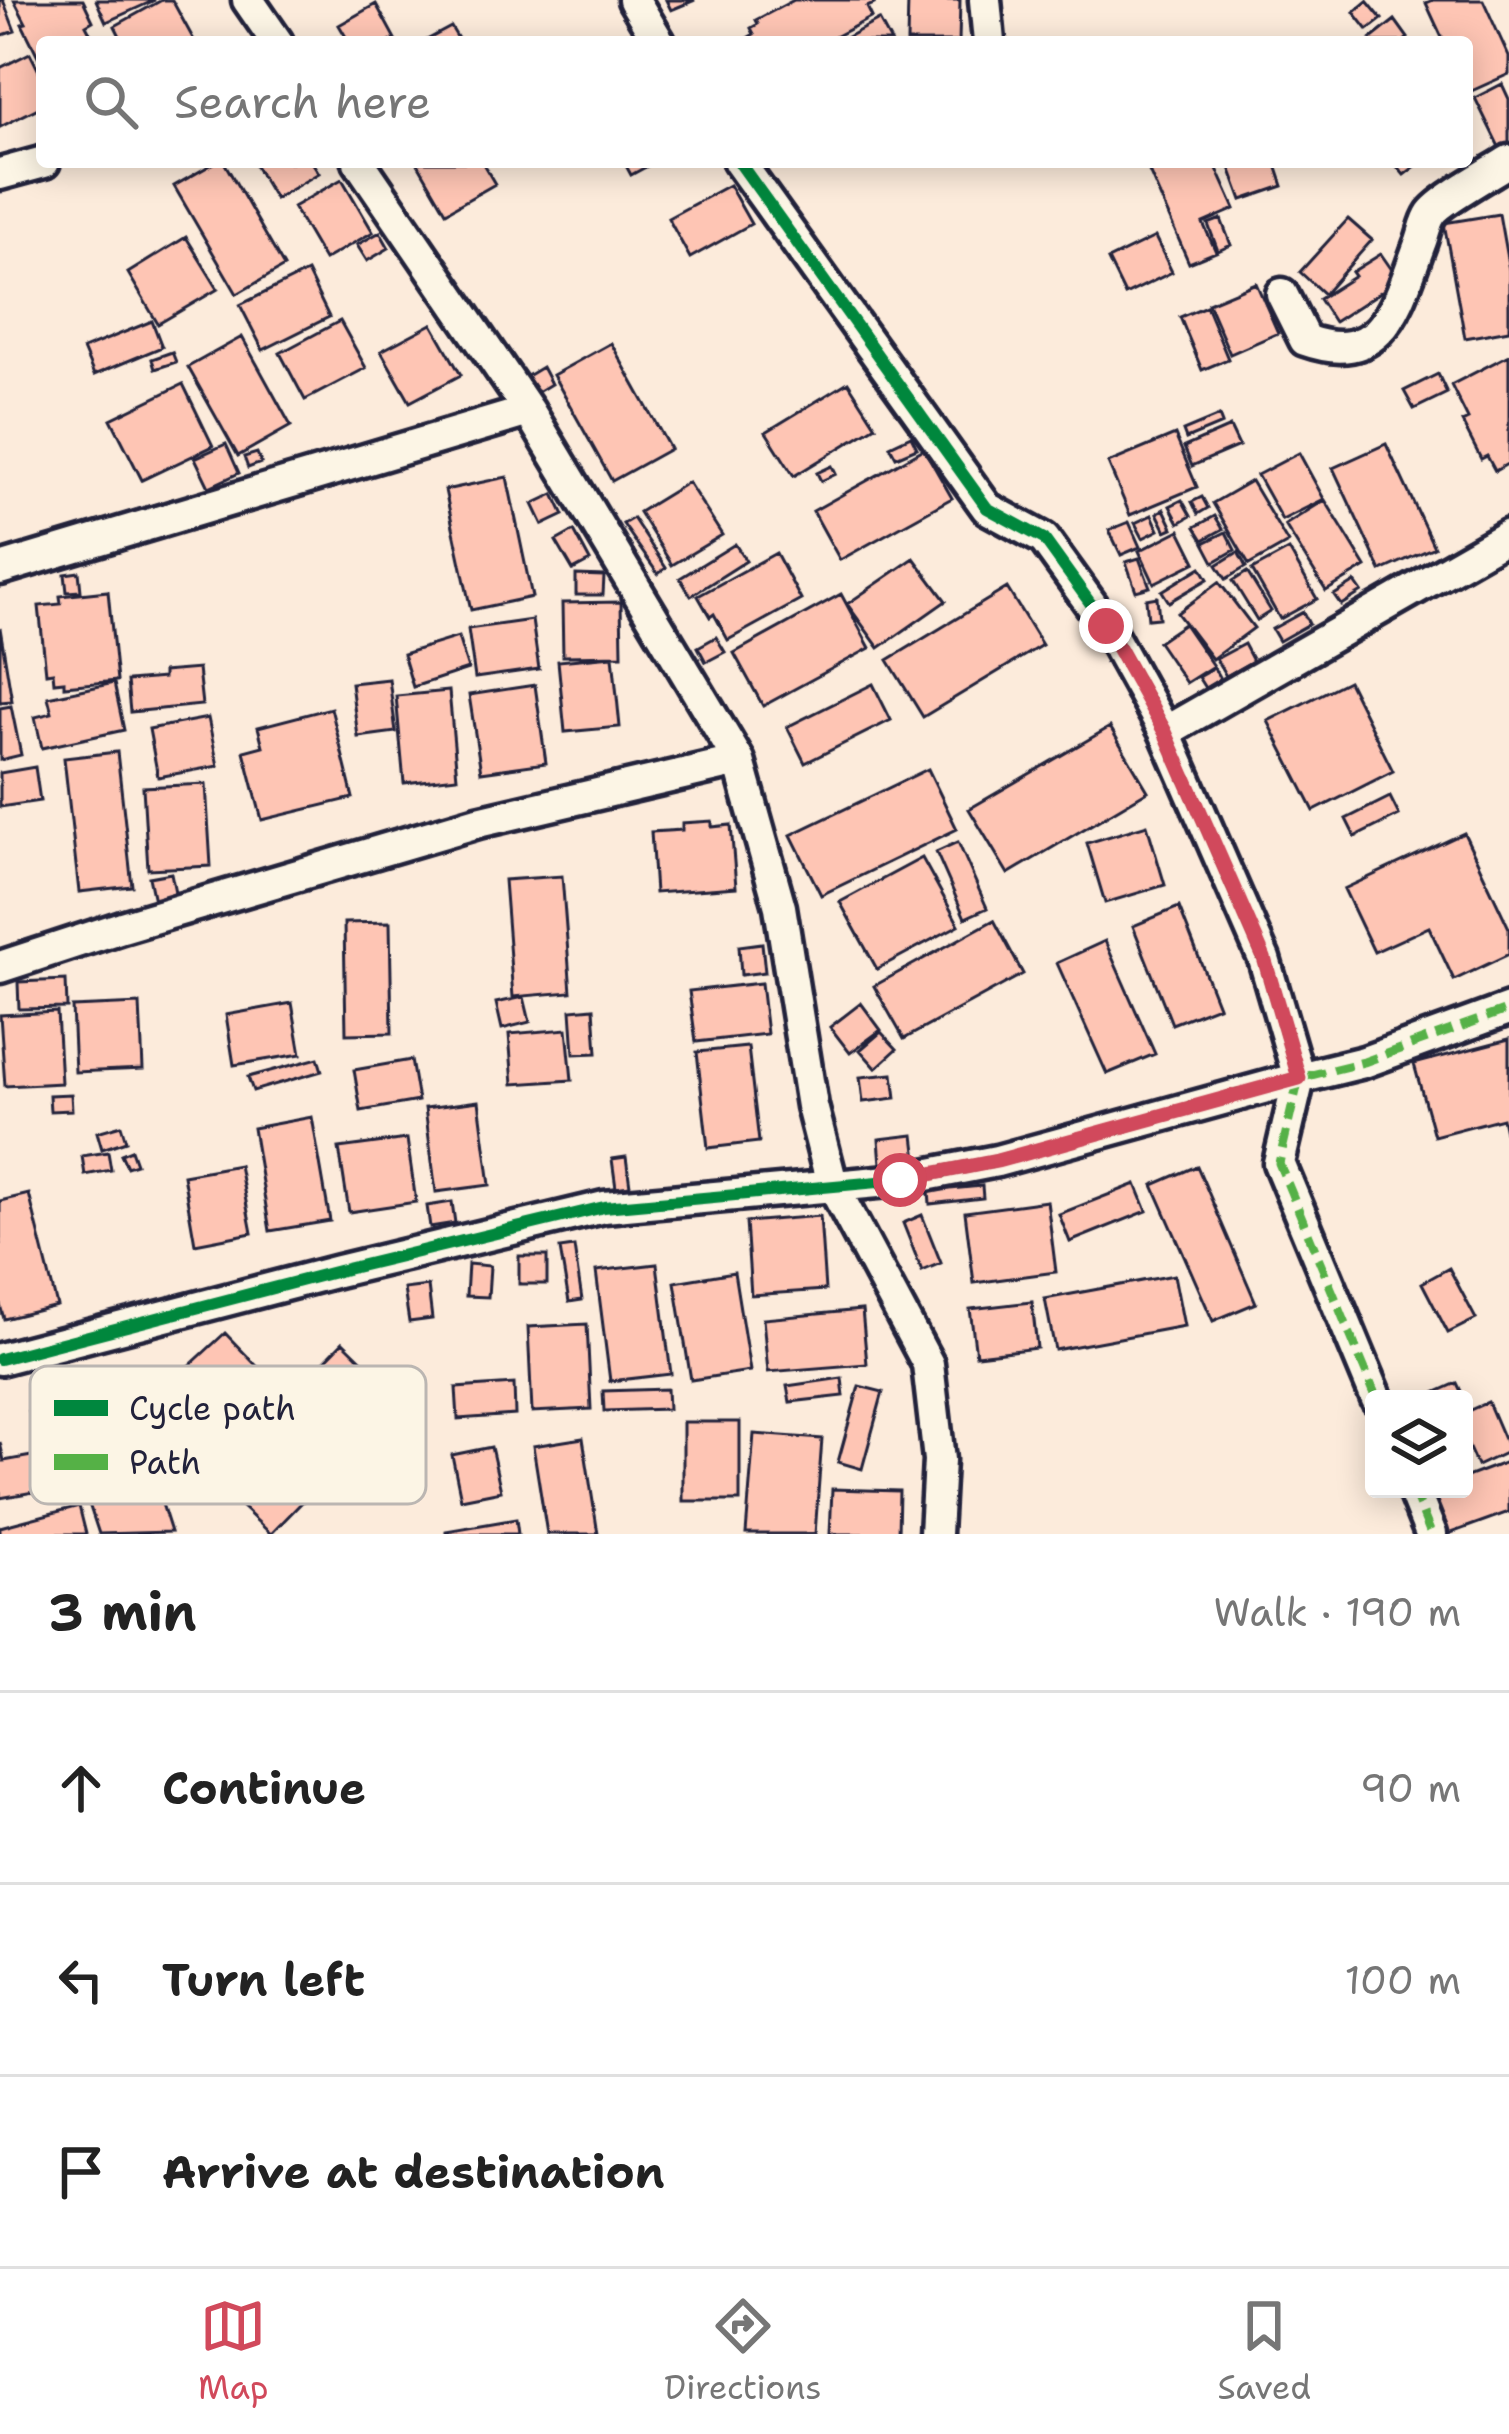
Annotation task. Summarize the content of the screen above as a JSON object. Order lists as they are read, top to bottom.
{
  "legend": ["Cycle path", "Path"],
  "page": {
    "search": "Search here",
    "heading": ["3 min", "Walk · 190 m"],
    "list": [
      ["Continue", "90 m"],
      ["Turn left", "100 m"],
      "Arrive at destination"
    ],
    "nav": ["Map", "Directions", "Saved"]
  }
}
